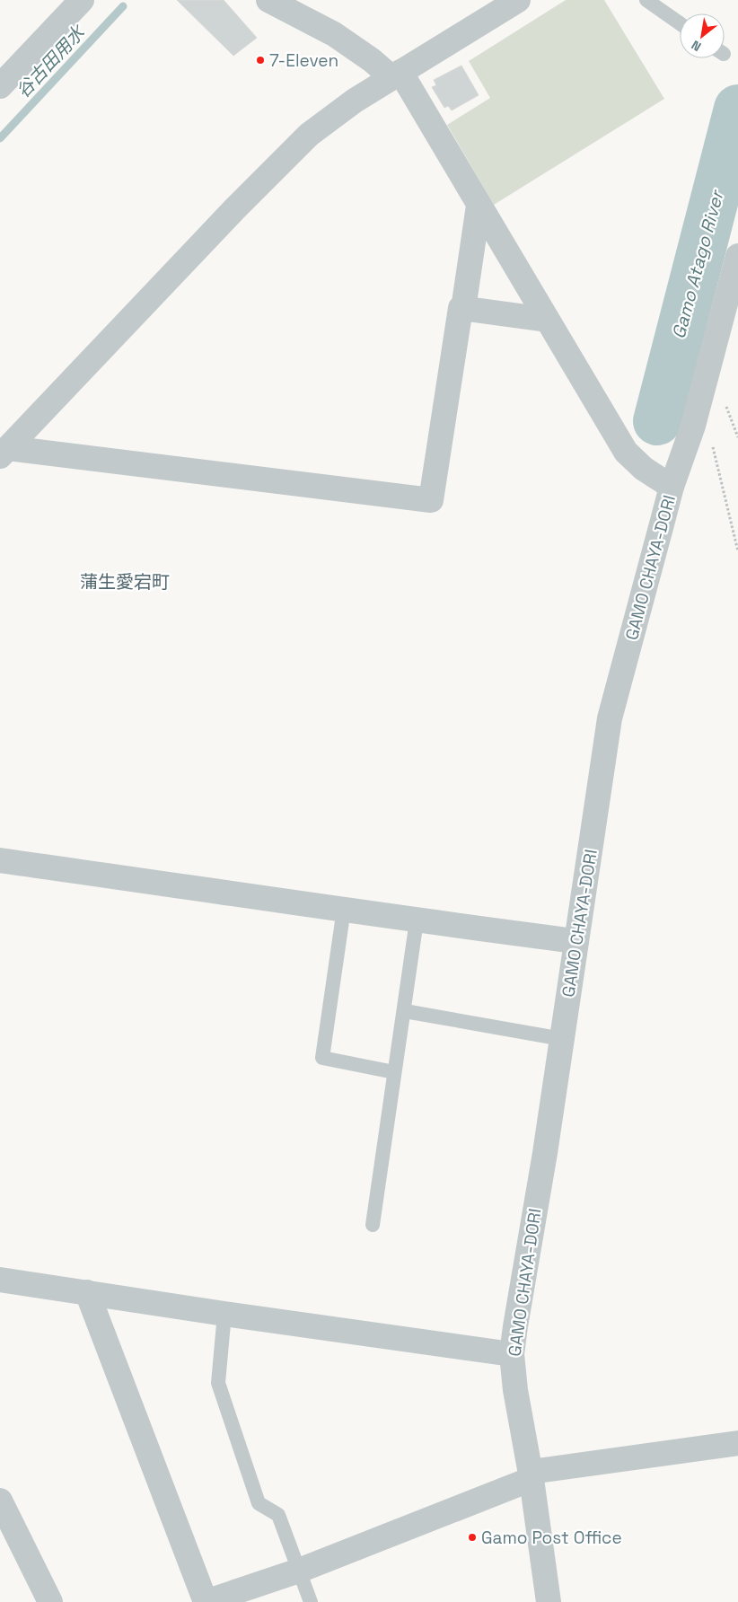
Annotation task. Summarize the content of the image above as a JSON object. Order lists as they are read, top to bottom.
{
  "streets": {
    "street": ["GAMO CHAYA-DORI"]
  },
  "districts": ["蒲生愛宕町"],
  "water": ["谷古田用水", "Gamo Atago River"],
  "places": ["7-Eleven", "Gamo Post Office"],
  "north": "bottom left"
}
